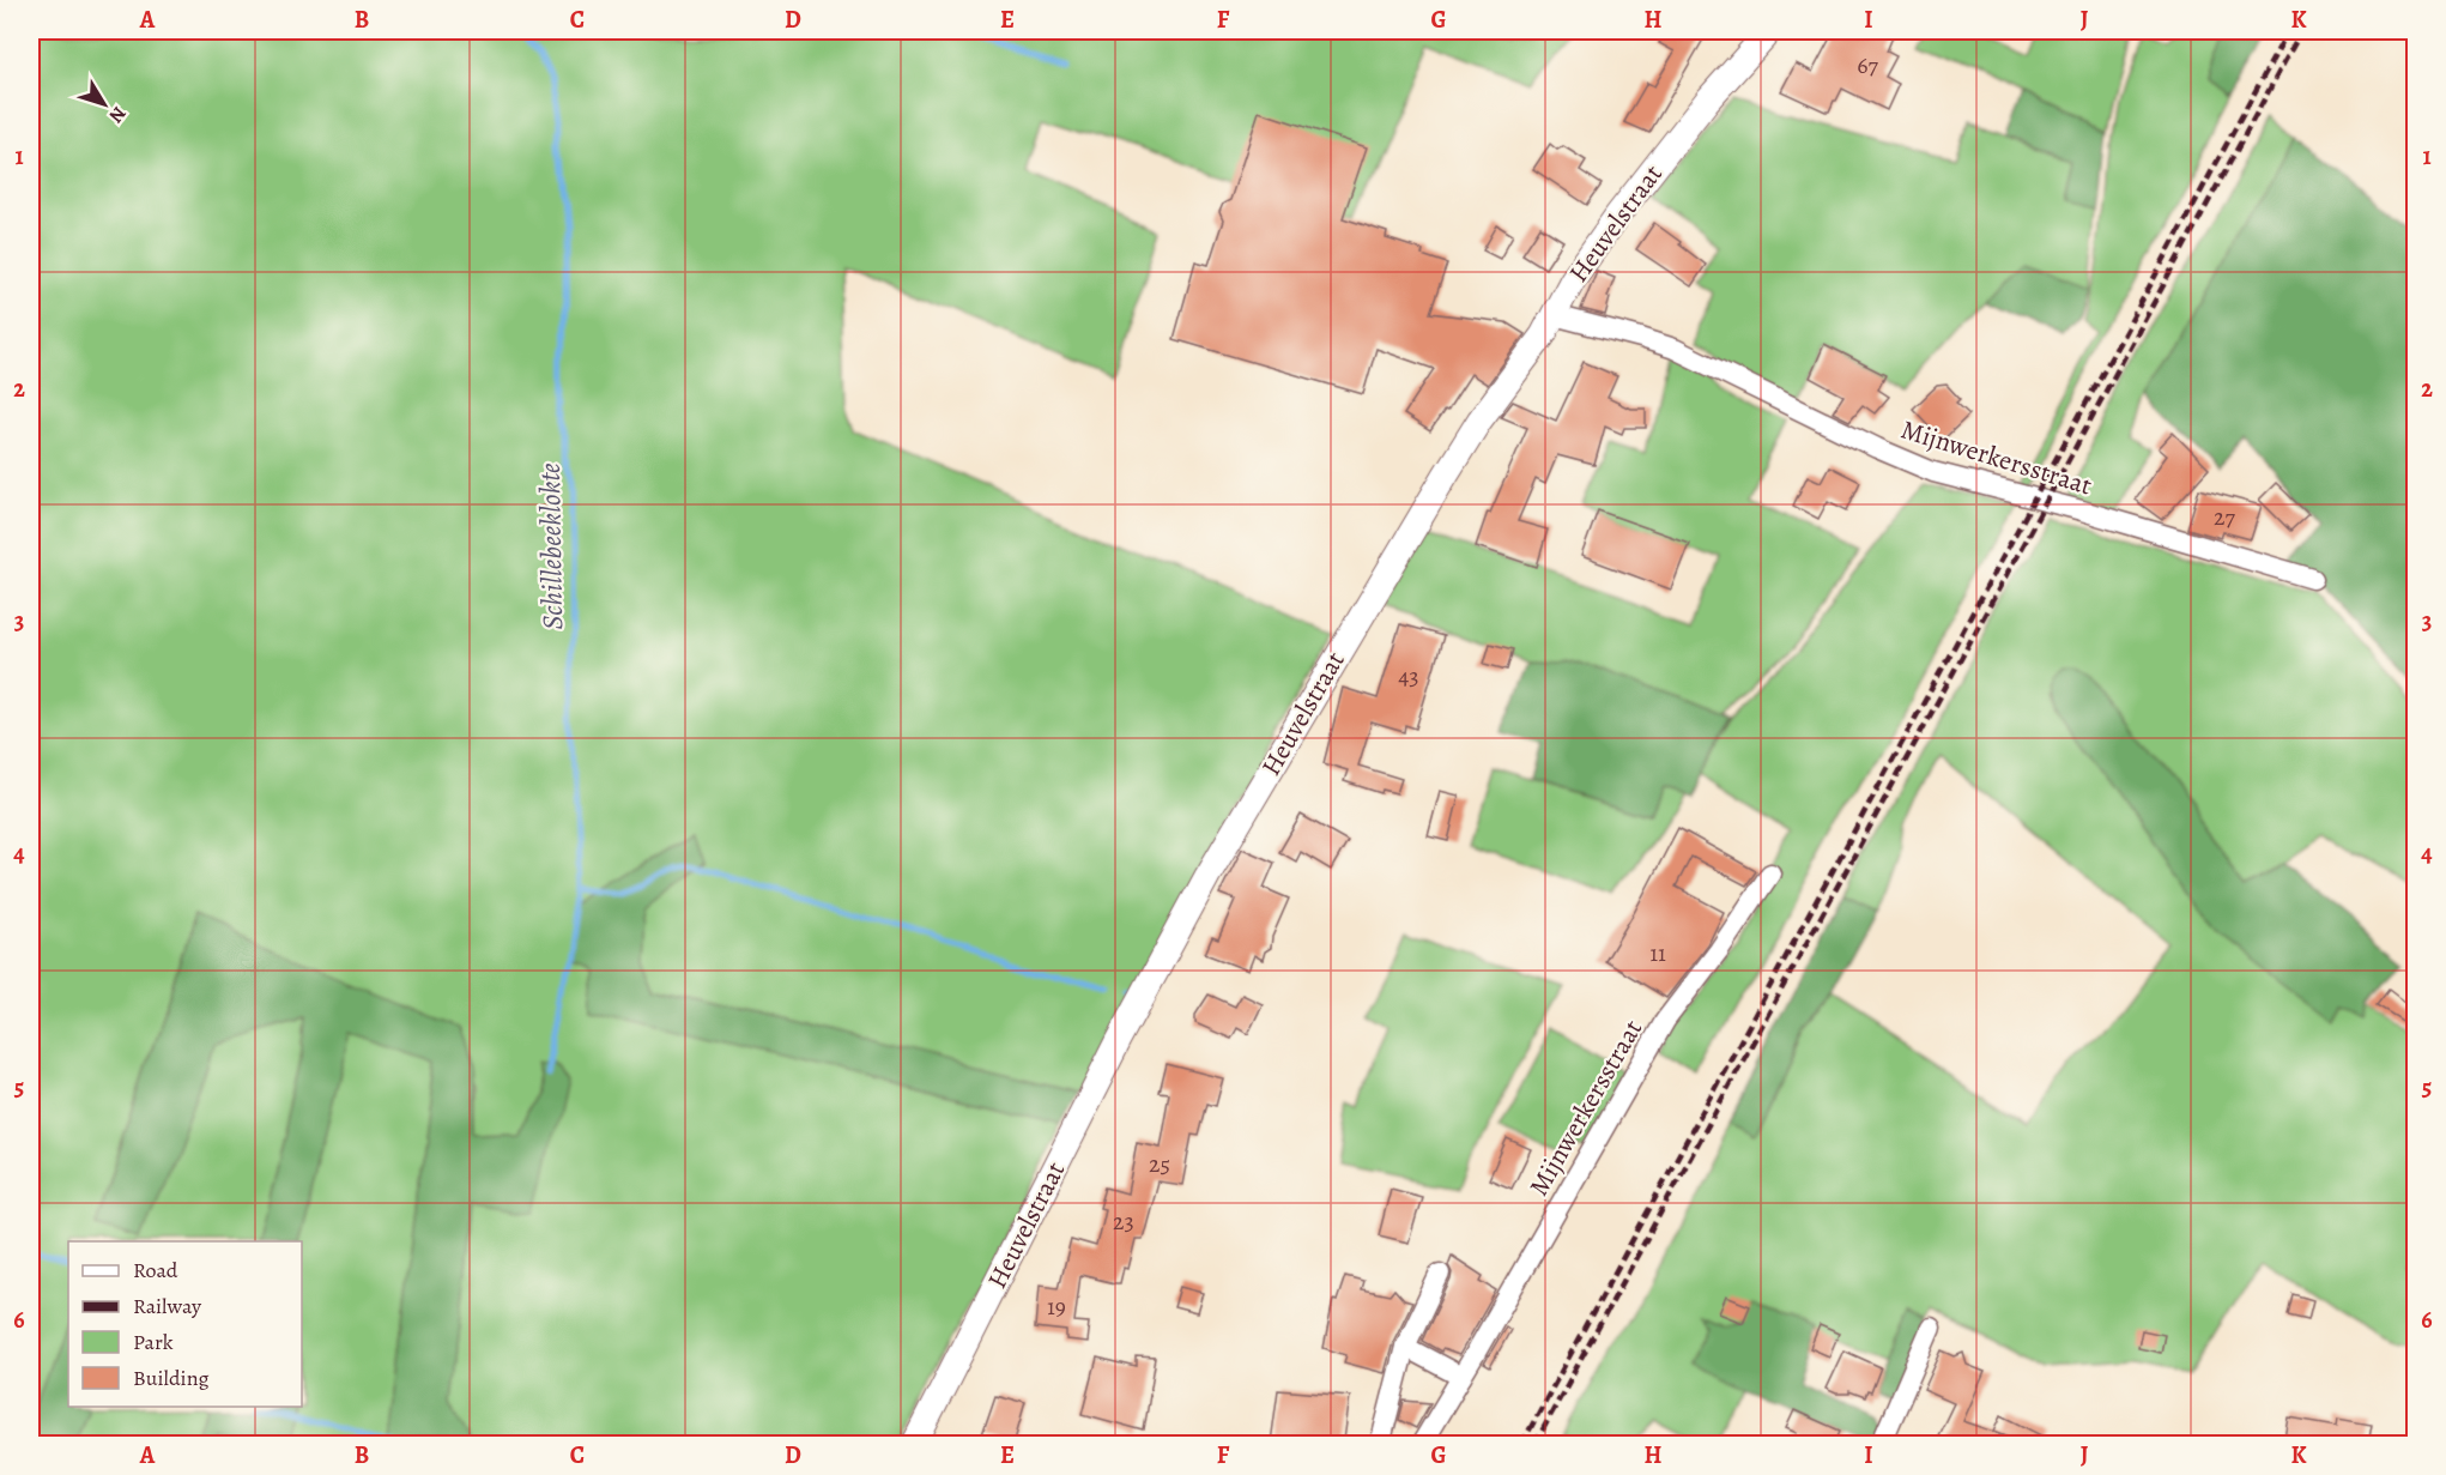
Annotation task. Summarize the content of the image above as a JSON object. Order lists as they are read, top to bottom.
{
  "streets": {
    "street": ["Heuvelstraat", "Mijnwerkersstraat"]
  },
  "crossings": [
    ["Heuvelstraat", "Mijnwerkersstraat"]
  ],
  "water": ["Schillebeeklokte"],
  "house_numbers": [
    "67",
    "27",
    "43",
    "11",
    "25",
    "23",
    "19"
  ],
  "legend": [
    "Road",
    "Railway",
    "Park",
    "Building"
  ],
  "north": "bottom right",
  "grid": {
    "columns": [
      "A",
      "B",
      "C",
      "D",
      "E",
      "F",
      "G",
      "H",
      "I",
      "J",
      "K"
    ],
    "rows": [
      "1",
      "2",
      "3",
      "4",
      "5",
      "6"
    ]
  }
}
